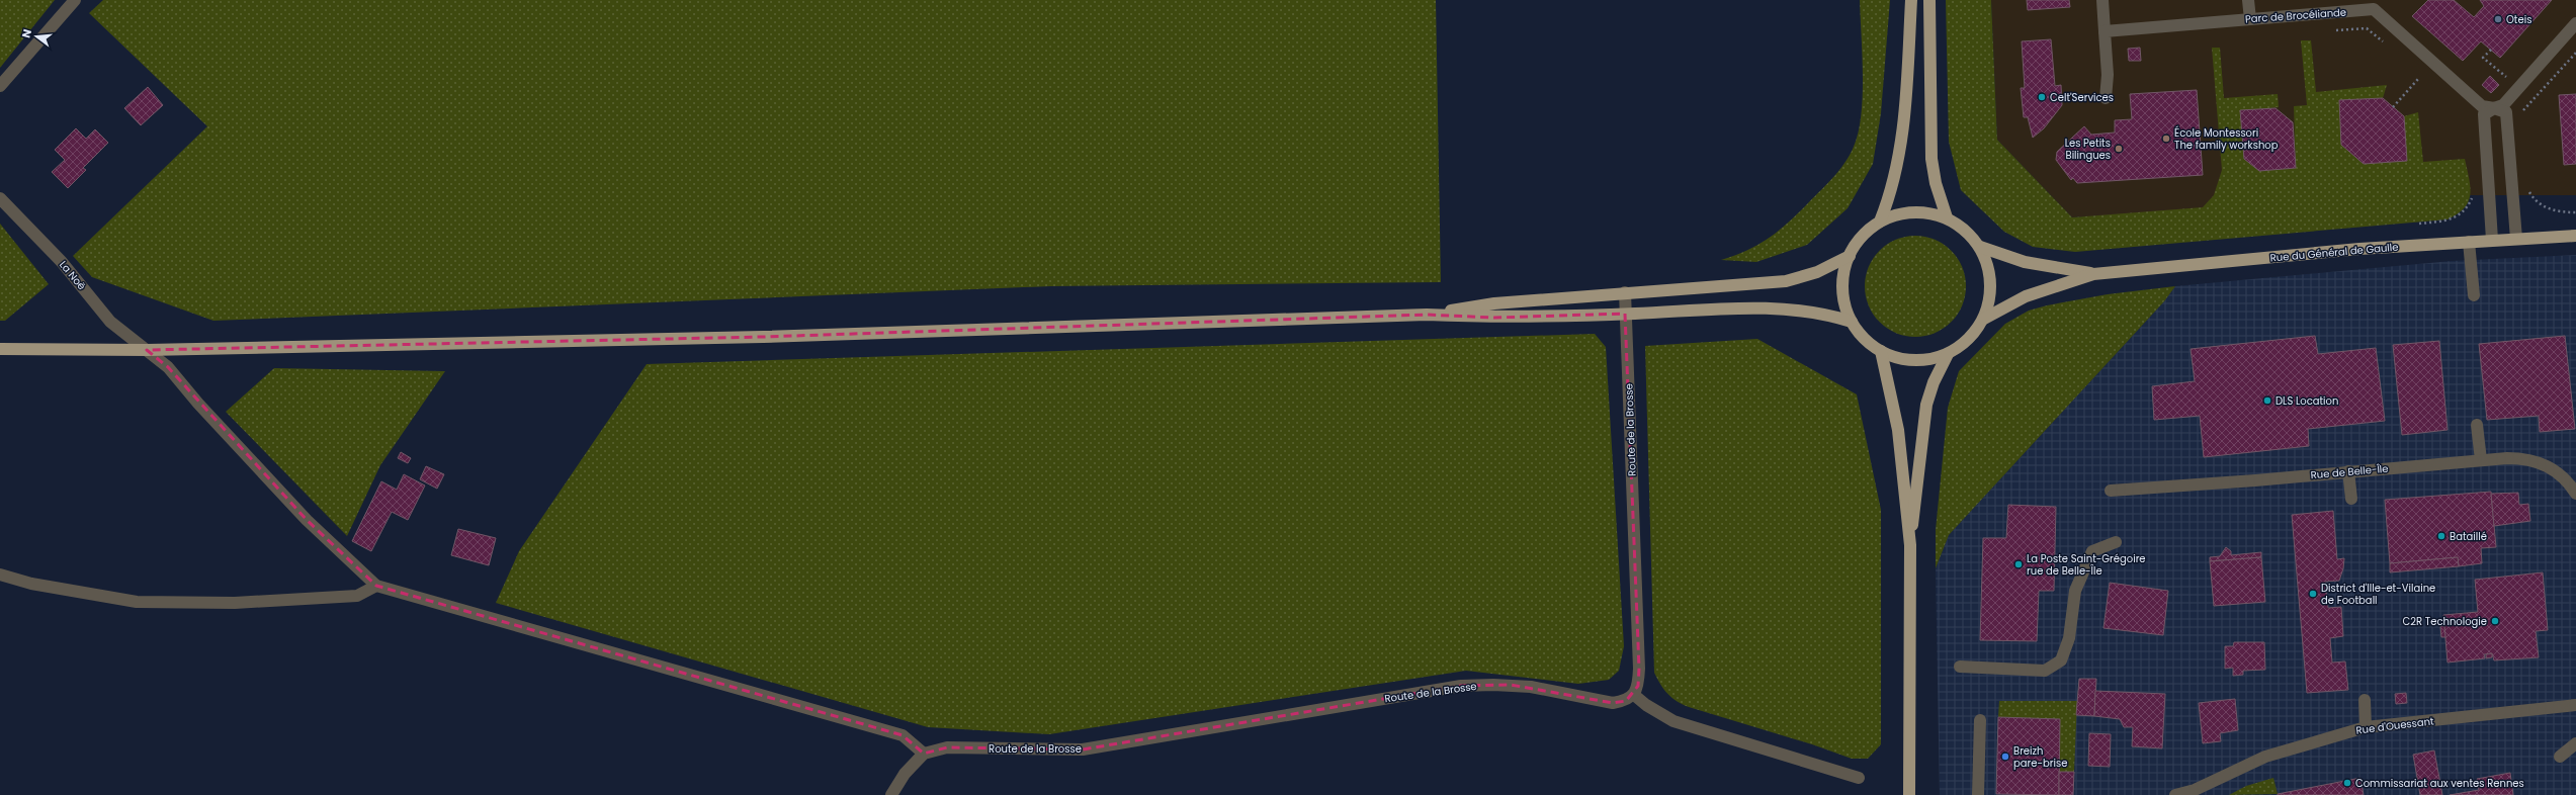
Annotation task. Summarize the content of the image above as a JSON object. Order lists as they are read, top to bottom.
{
  "streets": {
    "main road": ["Rue du Général de Gaulle"],
    "street": [
      "Parc de Brocéliande",
      "La Noë",
      "Route de la Brosse",
      "Rue de Belle-Île",
      "Rue d'Ouessant"
    ]
  },
  "crossings": [
    ["Parc de Brocéliande", "Rue du Général de Gaulle"]
  ],
  "places": [
    "Oteis",
    "Celt'Services",
    "École Montessori The family workshop",
    "Les Petits Bilingues",
    "DLS Location",
    "Bataillé",
    "La Poste Saint-Grégoire rue de Belle-Île",
    "District d'Ille-et-Vilaine de Football",
    "C2R Technologie",
    "Breizh pare-brise",
    "Commissariat aux ventes Rennes"
  ],
  "north": "left"
}
